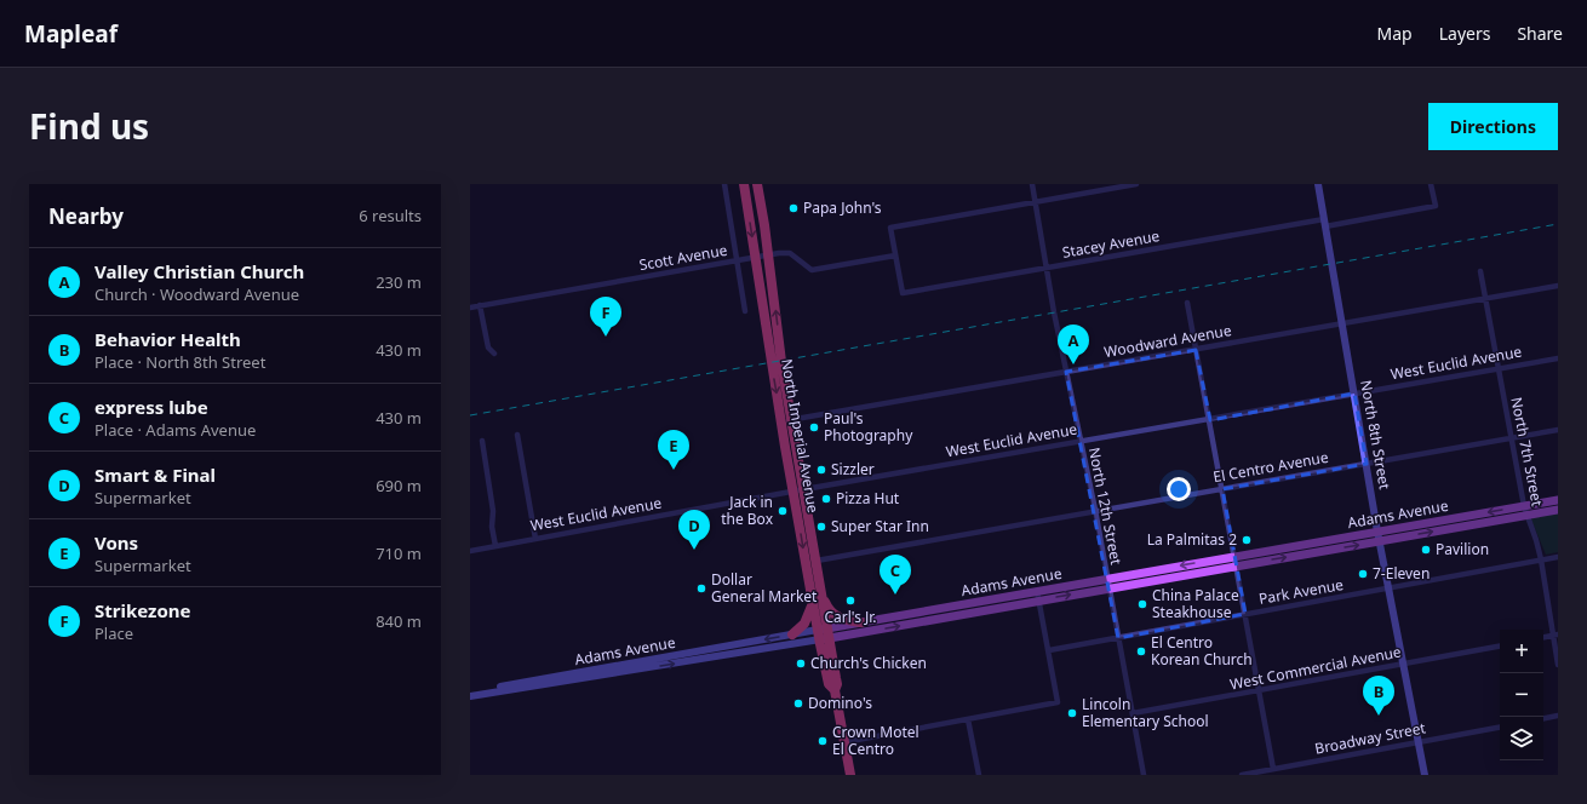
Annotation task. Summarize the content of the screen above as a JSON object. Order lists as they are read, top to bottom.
{
  "streets": {
    "highway": ["North Imperial Avenue"],
    "main road": ["North 8th Street", "Adams Avenue"],
    "street": [
      "Stacey Avenue",
      "Scott Avenue",
      "Woodward Avenue",
      "West Euclid Avenue",
      "North 7th Street",
      "El Centro Avenue",
      "North 12th Street",
      "Park Avenue",
      "West Commercial Avenue",
      "Broadway Street"
    ]
  },
  "crossings": [
    ["Stacey Avenue", "Scott Avenue"],
    ["Stacey Avenue", "North 8th Street"],
    ["Stacey Avenue", "North 12th Street"],
    ["Scott Avenue", "North Imperial Avenue"],
    ["Woodward Avenue", "North 8th Street"],
    ["Woodward Avenue", "North Imperial Avenue"],
    ["Woodward Avenue", "North 7th Street"],
    ["Woodward Avenue", "North 12th Street"],
    ["West Euclid Avenue", "North 8th Street"],
    ["West Euclid Avenue", "North Imperial Avenue"],
    ["West Euclid Avenue", "North 7th Street"],
    ["West Euclid Avenue", "North 12th Street"],
    ["North 8th Street", "El Centro Avenue"],
    ["North 8th Street", "Adams Avenue"],
    ["North 8th Street", "Park Avenue"],
    ["North 8th Street", "West Commercial Avenue"],
    ["North 8th Street", "Broadway Street"],
    ["North Imperial Avenue", "El Centro Avenue"],
    ["North Imperial Avenue", "Adams Avenue"],
    ["North 7th Street", "El Centro Avenue"],
    ["North 7th Street", "Adams Avenue"],
    ["North 7th Street", "Park Avenue"],
    ["El Centro Avenue", "North 12th Street"],
    ["North 12th Street", "Adams Avenue"],
    ["North 12th Street", "Park Avenue"],
    ["North 12th Street", "West Commercial Avenue"]
  ],
  "places": [
    "Papa John's",
    "Paul's Photography",
    "Sizzler",
    "Pizza Hut",
    "Jack in the Box",
    "Super Star Inn",
    "La Palmitas 2",
    "Pavilion",
    "7-Eleven",
    "Dollar General Market",
    "Carl's Jr.",
    "China Palace Steakhouse",
    "El Centro Korean Church",
    "Church's Chicken",
    "Domino's",
    "Lincoln Elementary School",
    "Crown Motel El Centro"
  ],
  "page": {
    "header": "Mapleaf",
    "nav": ["Map", "Layers", "Share"],
    "title": "Find us",
    "buttons": "Directions",
    "heading": ["Nearby", "6 results"],
    "list": [
      {
        "mark": "A",
        "name": "Valley Christian Church",
        "note": "Church · Woodward Avenue",
        "value": "230 m"
      },
      {
        "mark": "B",
        "name": "Behavior Health",
        "note": "Place · North 8th Street",
        "value": "430 m"
      },
      {
        "mark": "C",
        "name": "express lube",
        "note": "Place · Adams Avenue",
        "value": "430 m"
      },
      {
        "mark": "D",
        "name": "Smart & Final",
        "note": "Supermarket",
        "value": "690 m"
      },
      {
        "mark": "E",
        "name": "Vons",
        "note": "Supermarket",
        "value": "710 m"
      },
      {
        "mark": "F",
        "name": "Strikezone",
        "note": "Place",
        "value": "840 m"
      }
    ],
    "pins": [
      "F",
      "A",
      "E",
      "D",
      "C",
      "B"
    ],
    "map_buttons": ["+", "−"]
  }
}
